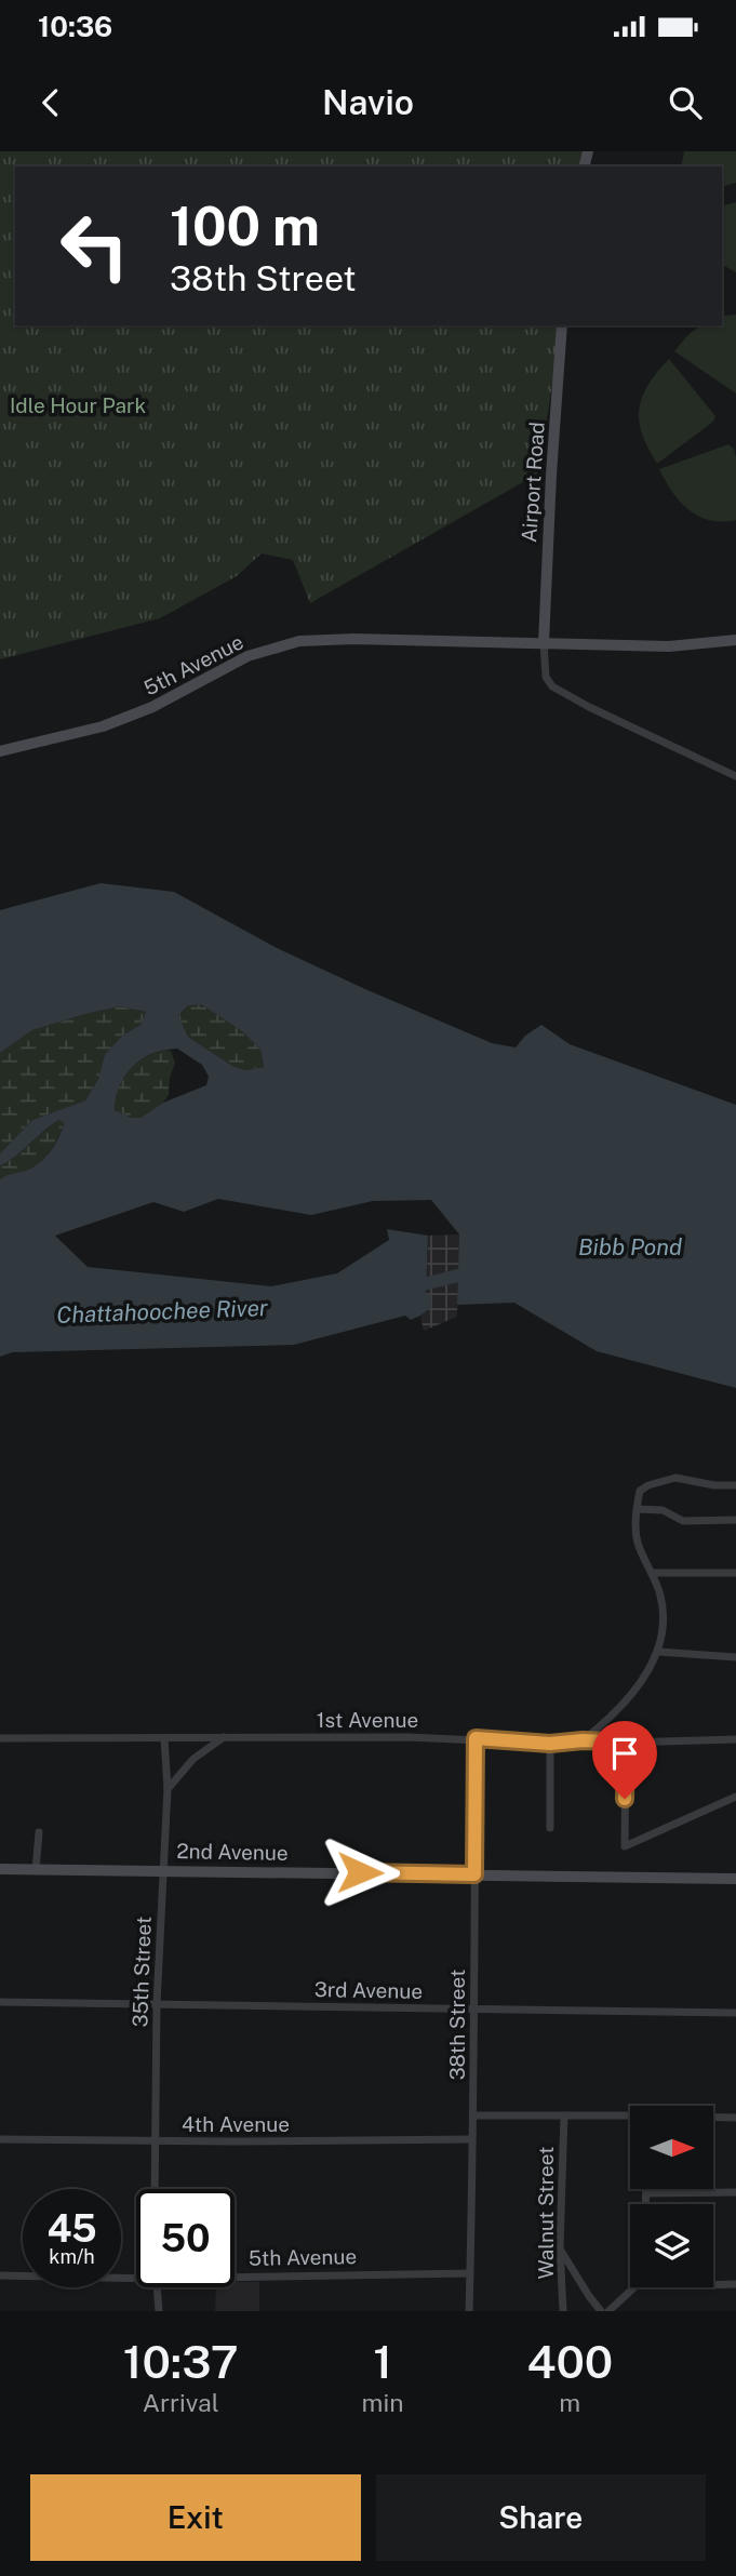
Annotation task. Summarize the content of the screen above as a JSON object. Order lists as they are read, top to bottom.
{
  "streets": {
    "street": [
      "Airport Road",
      "5th Avenue",
      "1st Avenue",
      "2nd Avenue",
      "35th Street",
      "3rd Avenue",
      "38th Street",
      "4th Avenue",
      "Walnut Street"
    ]
  },
  "crossings": [
    ["Airport Road", "5th Avenue"],
    ["5th Avenue", "38th Street"],
    ["1st Avenue", "35th Street"],
    ["1st Avenue", "38th Street"],
    ["2nd Avenue", "35th Street"],
    ["2nd Avenue", "38th Street"],
    ["35th Street", "3rd Avenue"],
    ["35th Street", "4th Avenue"],
    ["3rd Avenue", "38th Street"],
    ["38th Street", "4th Avenue"]
  ],
  "water": ["Bibb Pond", "Chattahoochee River"],
  "parks": ["Idle Hour Park"],
  "north": "right",
  "page": {
    "status": "10:36",
    "header": "Navio",
    "turn": ["100 m", "38th Street"],
    "speed": "45 km/h",
    "limit": "50",
    "eta": [
      "10:37",
      "Arrival",
      "1",
      "min",
      "400",
      "m"
    ],
    "buttons": ["Exit", "Share"]
  }
}
